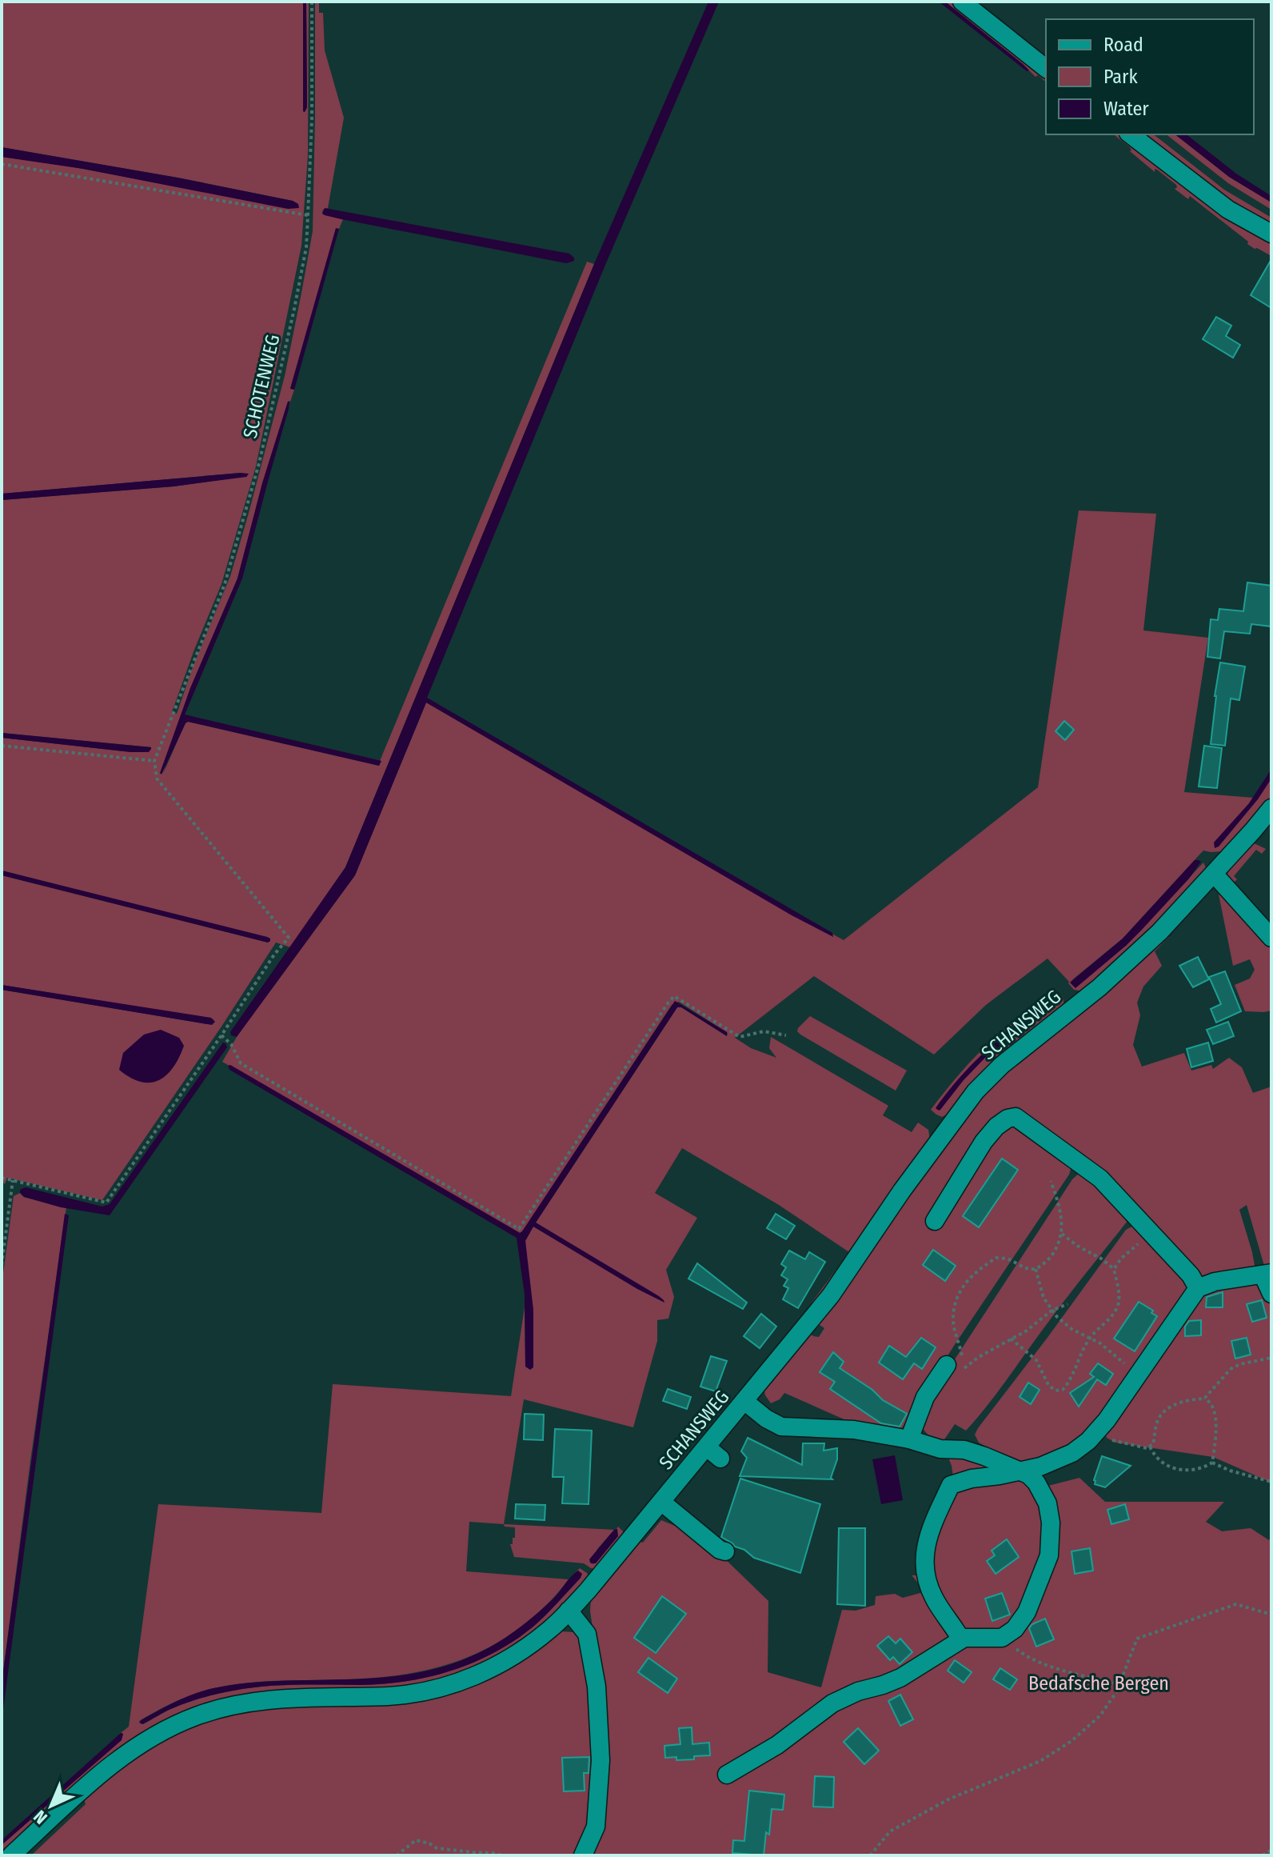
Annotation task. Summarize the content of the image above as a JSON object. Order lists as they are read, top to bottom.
{
  "streets": {
    "street": ["SCHANSWEG"],
    "path": ["SCHOTENWEG"]
  },
  "parks": ["Bedafsche Bergen"],
  "legend": ["Road", "Park", "Water"],
  "north": "bottom left"
}
